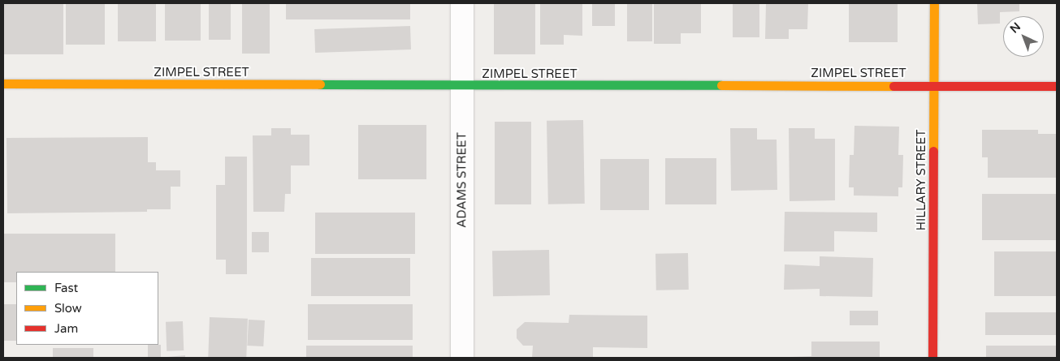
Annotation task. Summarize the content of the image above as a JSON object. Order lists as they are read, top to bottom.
{
  "streets": {
    "street": ["ZIMPEL STREET", "ADAMS STREET", "HILLARY STREET"]
  },
  "crossings": [
    ["ZIMPEL STREET", "ADAMS STREET"],
    ["ZIMPEL STREET", "HILLARY STREET"]
  ],
  "legend": ["Fast", "Slow", "Jam"],
  "north": "top left"
}
